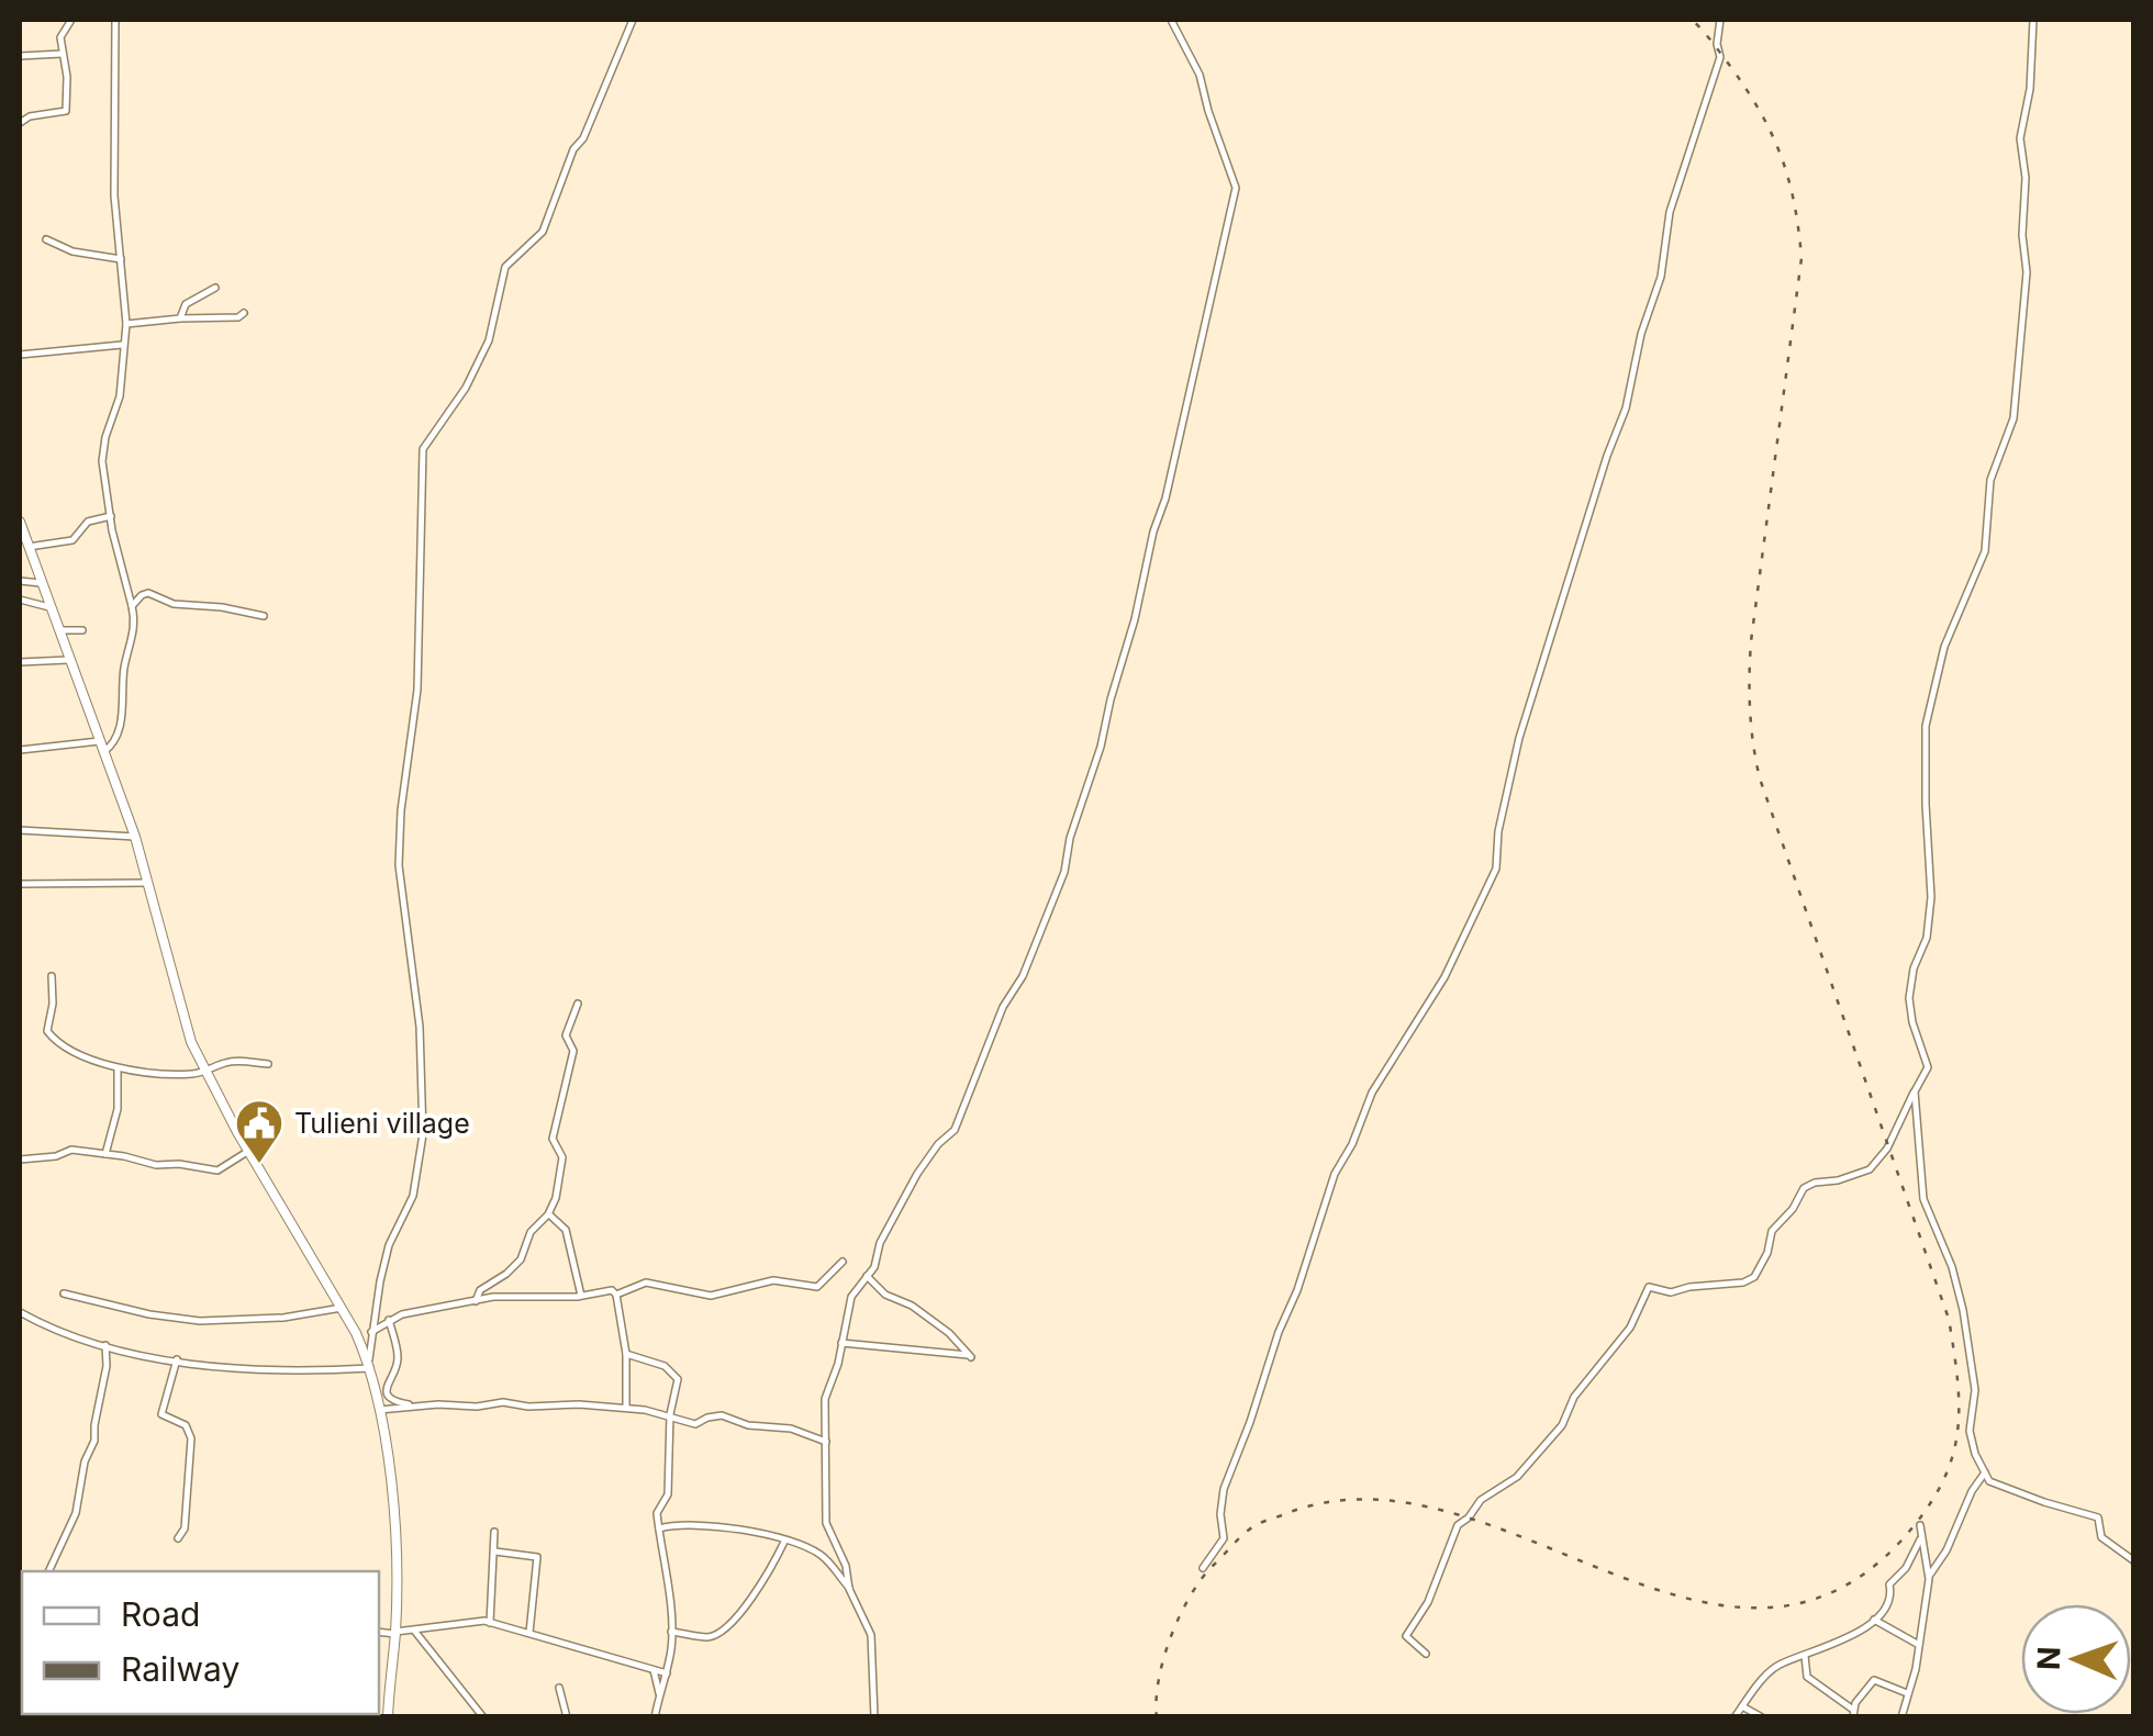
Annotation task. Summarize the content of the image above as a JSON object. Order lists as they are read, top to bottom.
{
  "places": {
    "public building": ["Tulieni village"]
  },
  "legend": ["Road", "Railway"],
  "north": "left"
}
